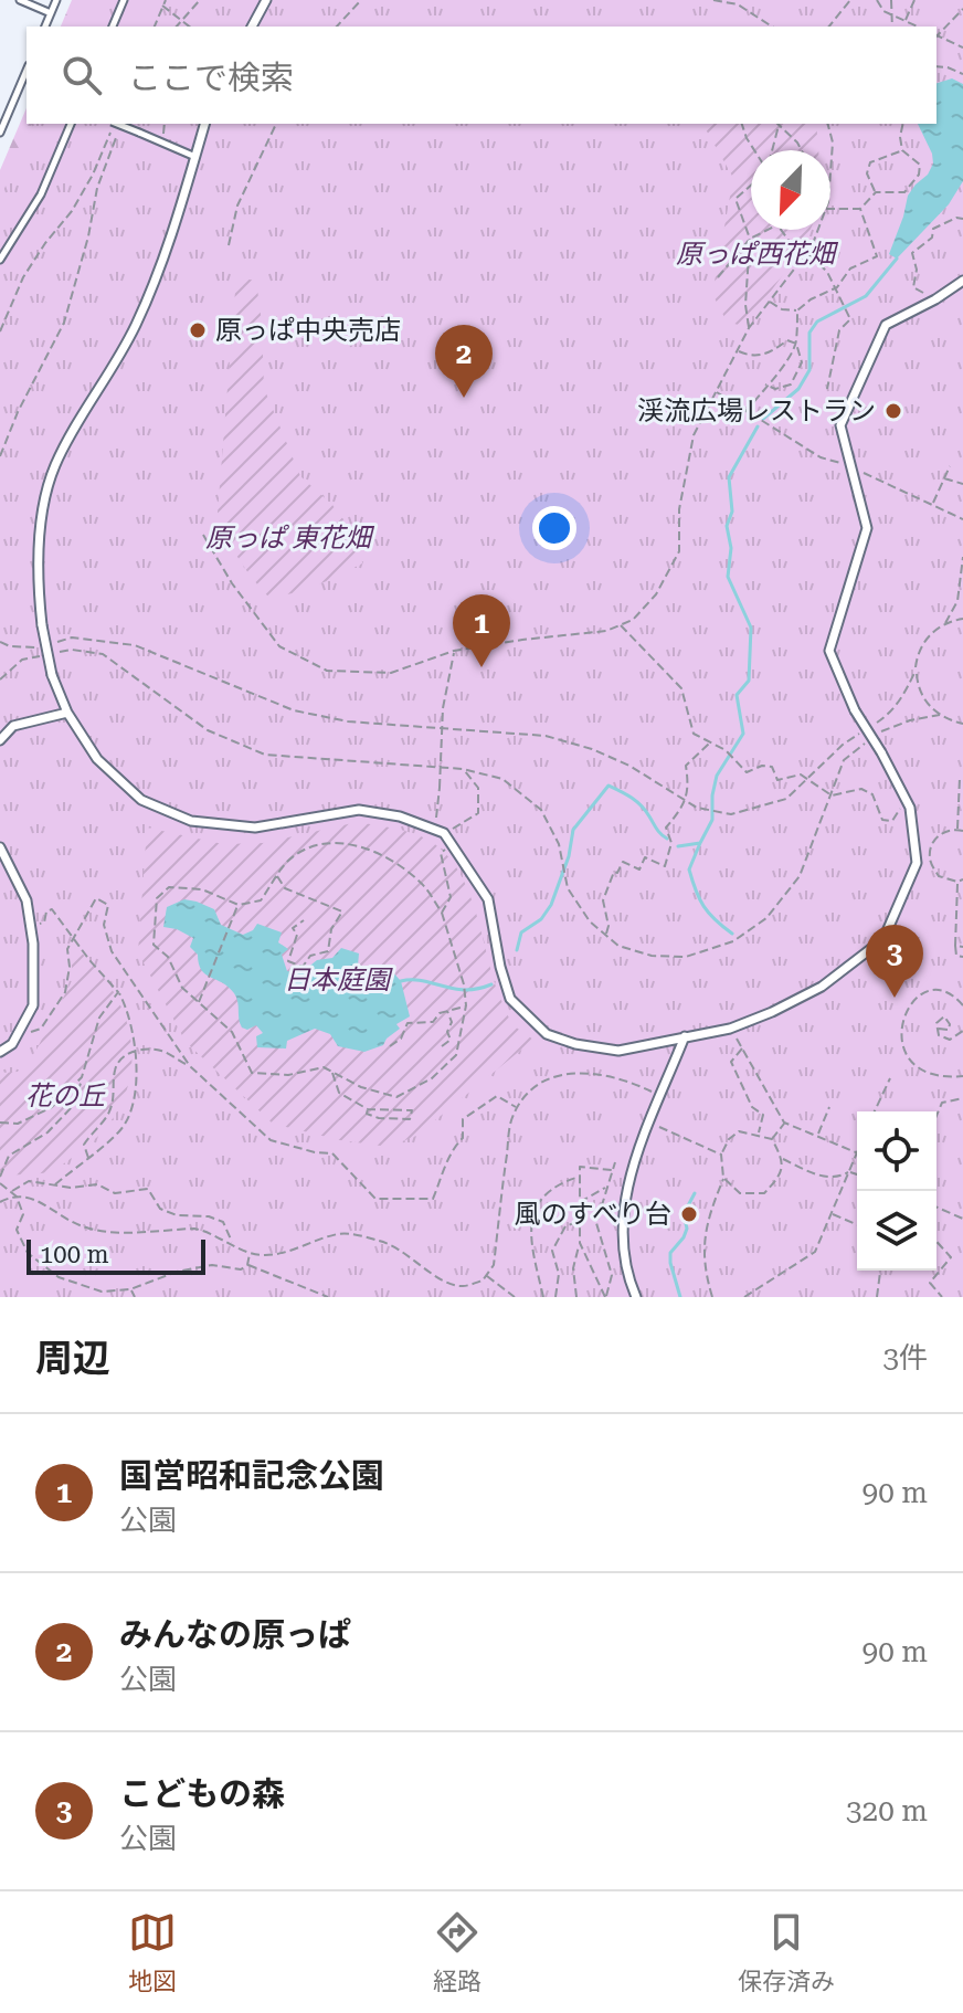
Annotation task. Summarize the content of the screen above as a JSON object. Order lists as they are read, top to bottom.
{
  "parks": [
    "原っぱ西花畑",
    "原っぱ 東花畑",
    "日本庭園",
    "花の丘"
  ],
  "places": ["原っぱ中央売店", "渓流広場レストラン", "風のすべり台"],
  "scale_bar": "100 m",
  "north": "bottom left",
  "page": {
    "search": "ここで検索",
    "pins": ["2", "1", "3"],
    "scale": "100 m",
    "heading": ["周辺", "3件"],
    "list": [
      {
        "mark": "1",
        "name": "国営昭和記念公園",
        "note": "公園",
        "value": "90 m"
      },
      {
        "mark": "2",
        "name": "みんなの原っぱ",
        "note": "公園",
        "value": "90 m"
      },
      {
        "mark": "3",
        "name": "こどもの森",
        "note": "公園",
        "value": "320 m"
      }
    ],
    "nav": ["地図", "経路", "保存済み"]
  }
}
